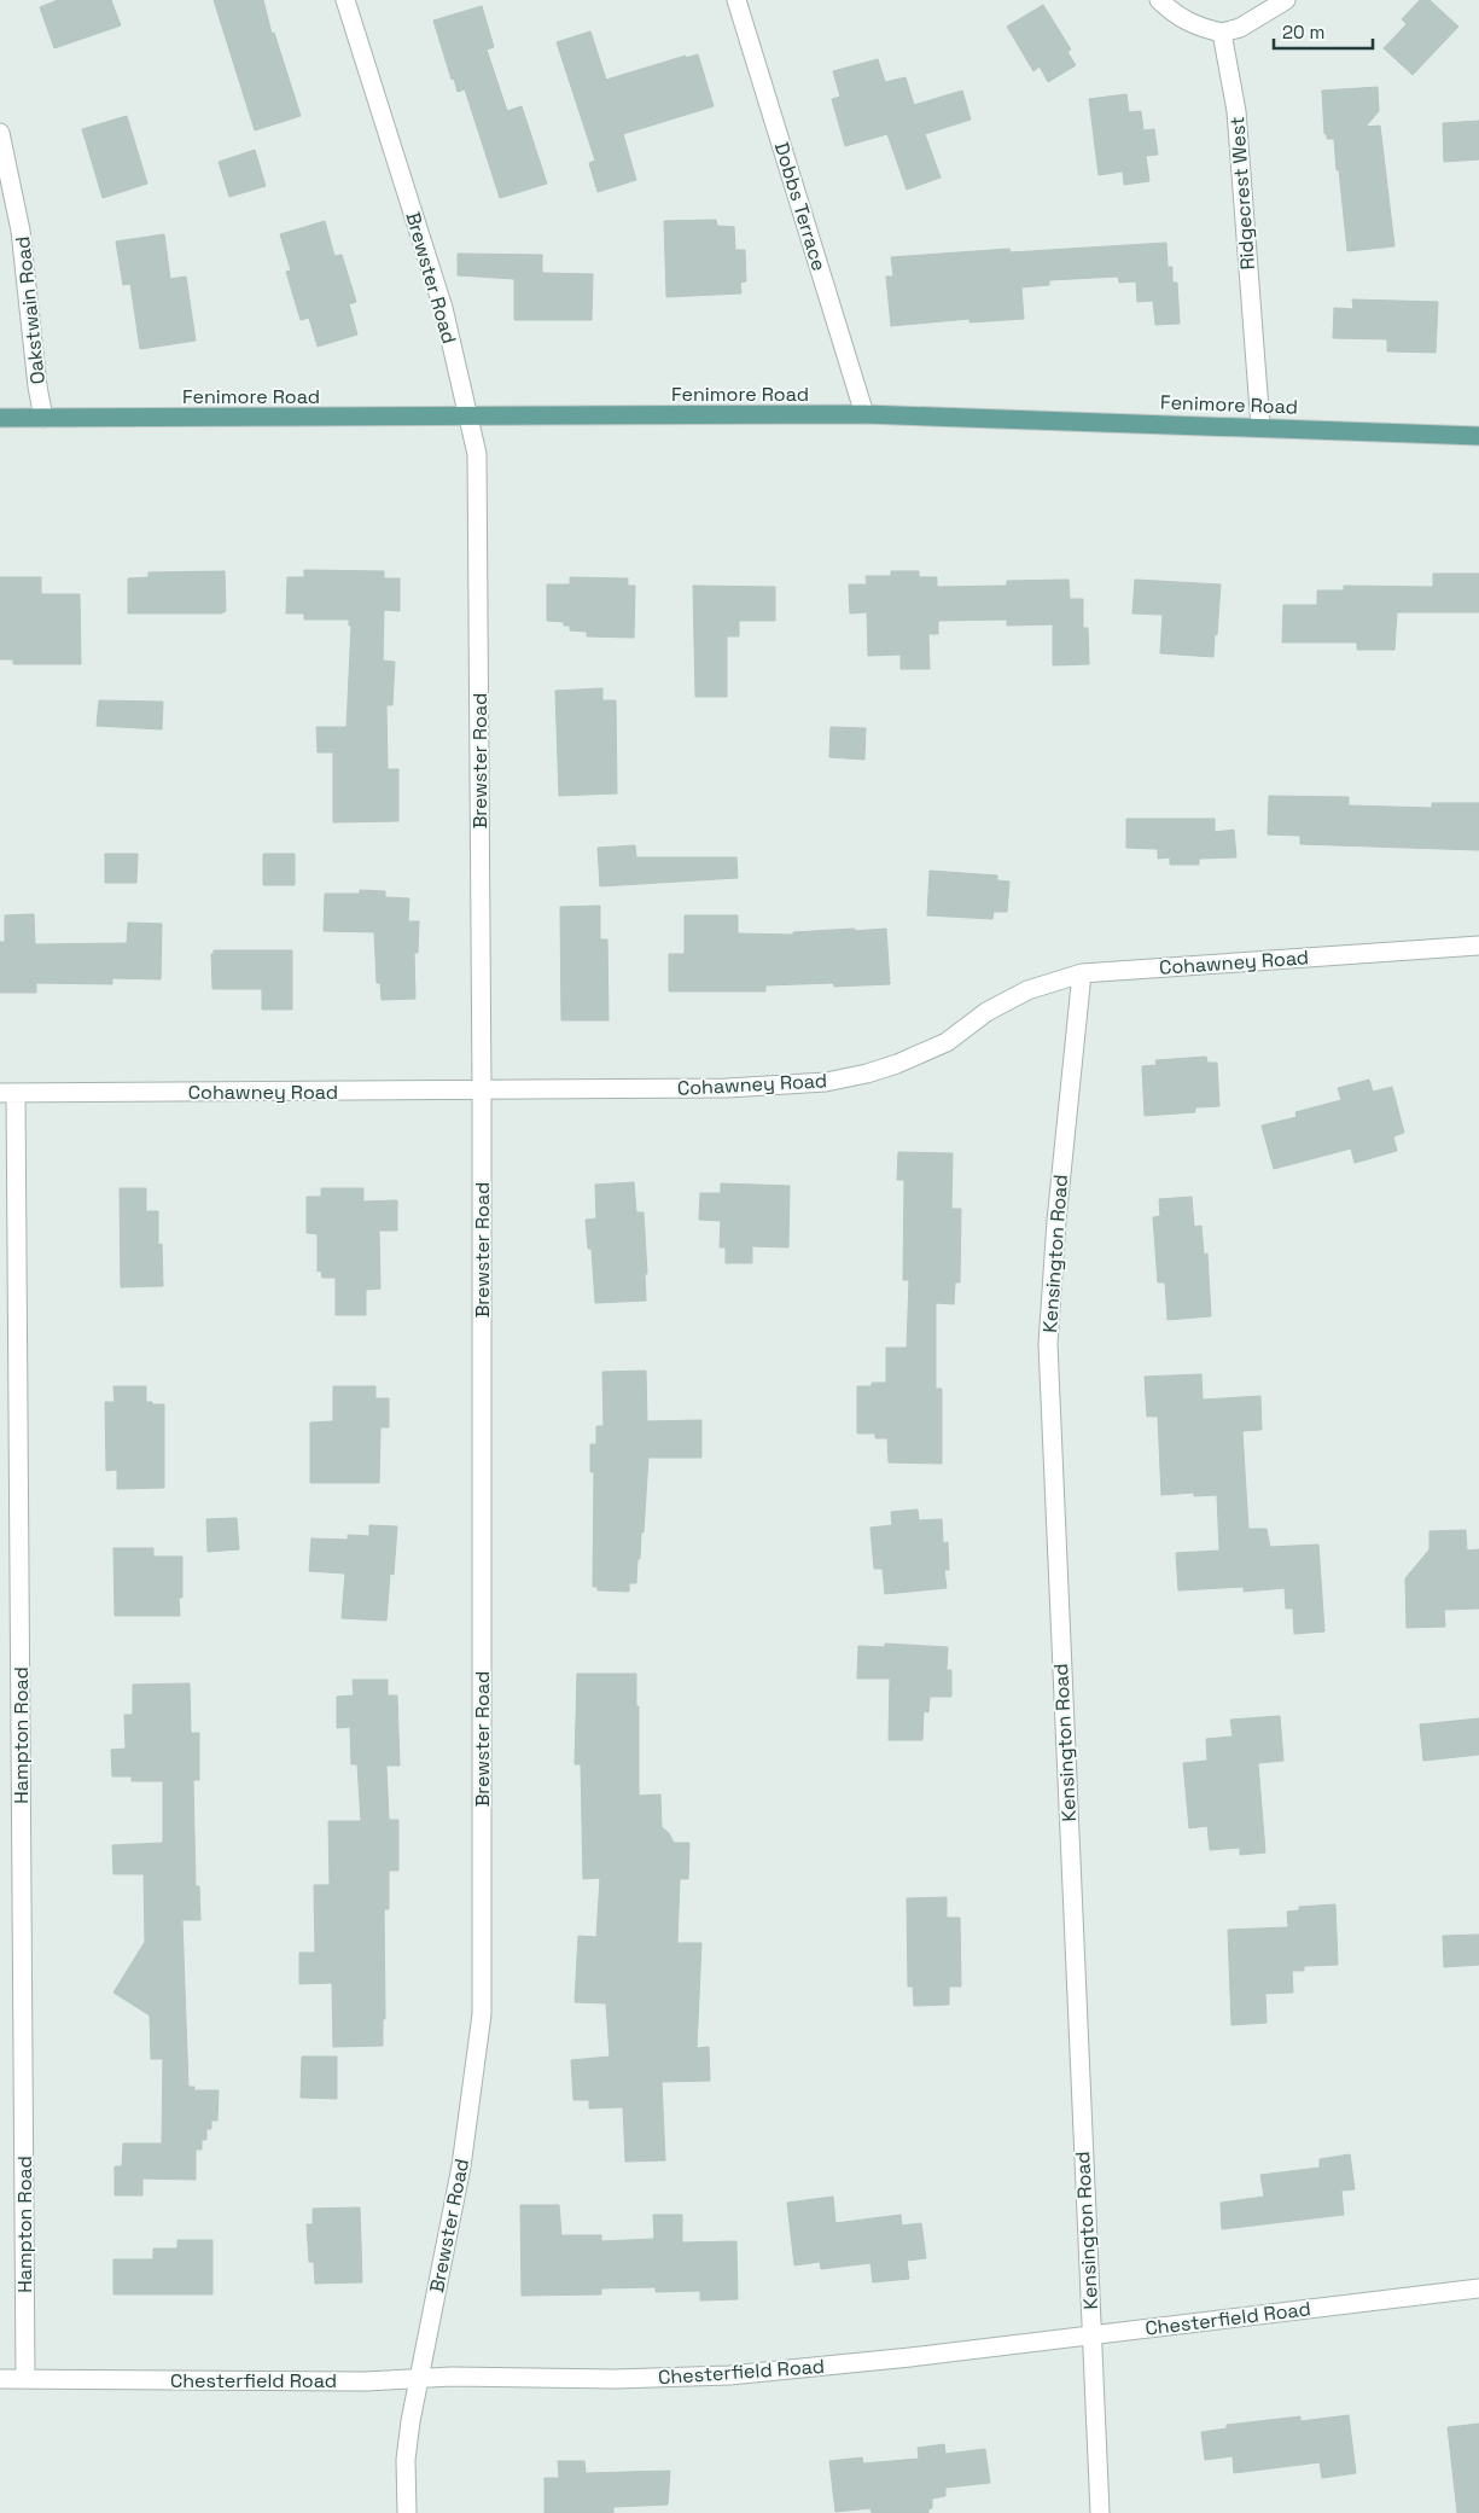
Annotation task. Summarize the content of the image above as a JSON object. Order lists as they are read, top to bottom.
{
  "streets": {
    "main road": ["Fenimore Road"],
    "street": [
      "Ridgecrest West",
      "Dobbs Terrace",
      "Brewster Road",
      "Oakstwain Road",
      "Cohawney Road",
      "Kensington Road",
      "Hampton Road",
      "Chesterfield Road"
    ]
  },
  "crossings": [
    ["Ridgecrest West", "Fenimore Road"],
    ["Dobbs Terrace", "Fenimore Road"],
    ["Brewster Road", "Fenimore Road"],
    ["Brewster Road", "Cohawney Road"],
    ["Brewster Road", "Chesterfield Road"],
    ["Oakstwain Road", "Fenimore Road"],
    ["Cohawney Road", "Kensington Road"],
    ["Cohawney Road", "Hampton Road"],
    ["Kensington Road", "Chesterfield Road"],
    ["Hampton Road", "Chesterfield Road"]
  ],
  "scale_bar": "20 m"
}
